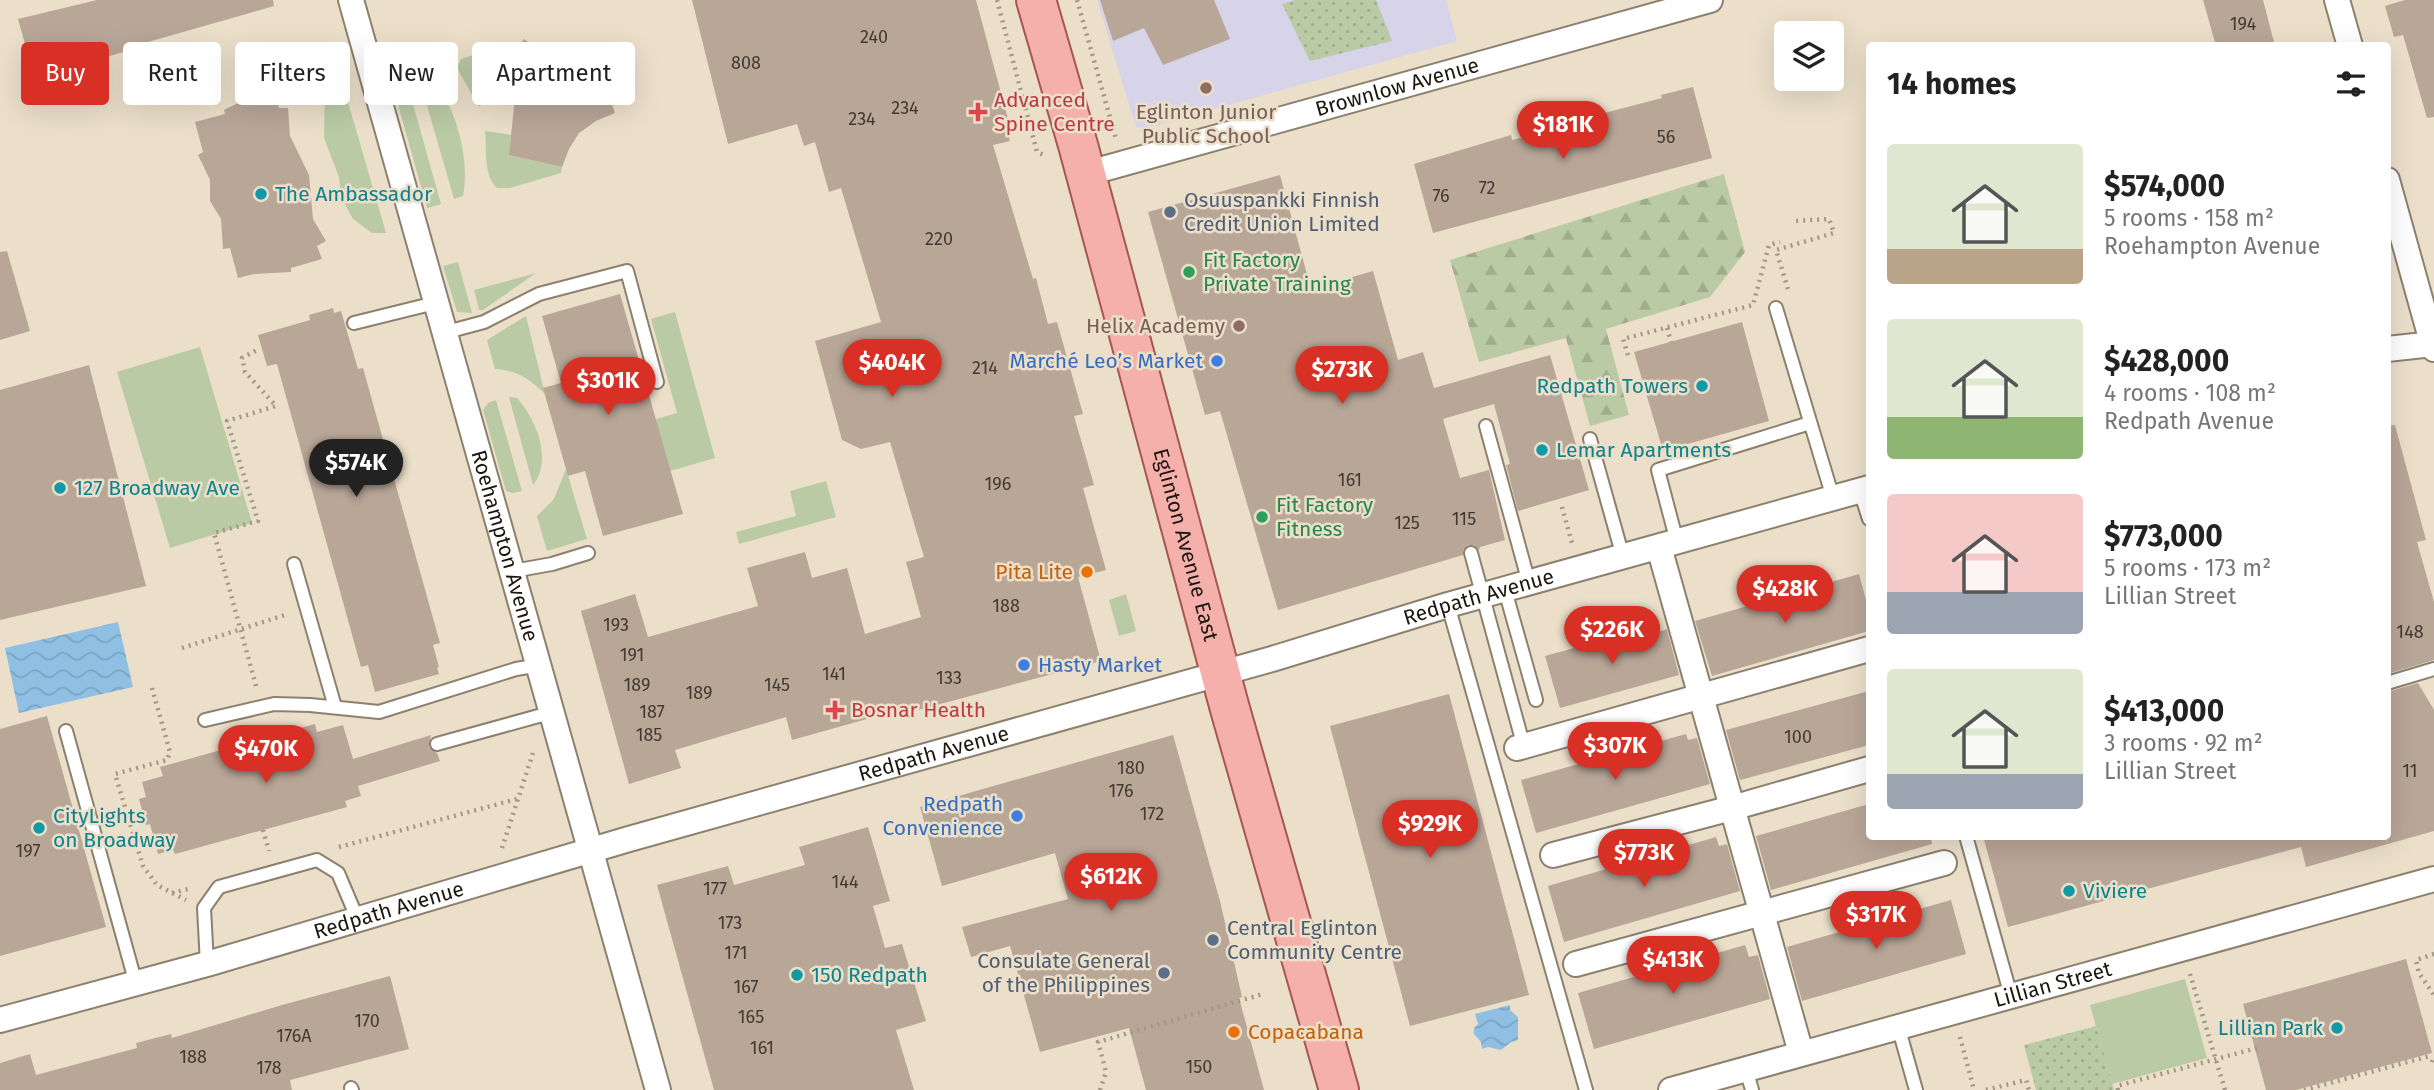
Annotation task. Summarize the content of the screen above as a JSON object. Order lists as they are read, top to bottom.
{
  "streets": {
    "main road": ["Eglinton Avenue East"],
    "street": [
      "Brownlow Avenue",
      "Roehampton Avenue",
      "Redpath Avenue",
      "Lillian Street"
    ]
  },
  "crossings": [
    ["Brownlow Avenue", "Eglinton Avenue East"],
    ["Roehampton Avenue", "Redpath Avenue"],
    ["Eglinton Avenue East", "Redpath Avenue"]
  ],
  "places": {
    "other": [
      "Eglinton Junior Public School",
      "The Ambassador",
      "Osuuspankki Finnish Credit Union Limited",
      "Fit Factory Private Training",
      "Helix Academy",
      "Marché Leo’s Market",
      "Redpath Towers",
      "Lemar Apartments",
      "127 Broadway Ave",
      "Fit Factory Fitness",
      "Pita Lite",
      "Hasty Market",
      "Redpath Convenience",
      "CityLights on Broadway",
      "Viviere",
      "Central Eglinton Community Centre",
      "Consulate General of the Philippines",
      "150 Redpath",
      "Lillian Park",
      "Copacabana"
    ],
    "health": ["Advanced Spine Centre", "Bosnar Health"]
  },
  "house_numbers": [
    "194",
    "240",
    "808",
    "234",
    "234",
    "56",
    "72",
    "76",
    "220",
    "214",
    "161",
    "196",
    "115",
    "125",
    "188",
    "193",
    "148",
    "191",
    "141",
    "133",
    "189",
    "145",
    "189",
    "187",
    "185",
    "100",
    "180",
    "11",
    "176",
    "172",
    "197",
    "144",
    "177",
    "173",
    "171",
    "167",
    "165",
    "170",
    "176A",
    "161",
    "188",
    "150",
    "178"
  ],
  "page": {
    "chip": [
      "Buy",
      "Rent",
      "Filters",
      "New",
      "Apartment"
    ],
    "heading": "14 homes",
    "price": [
      "$181K",
      "$404K",
      "$273K",
      "$301K",
      "$574K",
      "$428K",
      "$226K",
      "$307K",
      "$470K",
      "$929K",
      "$773K",
      "$612K",
      "$317K",
      "$413K"
    ],
    "list": [
      {
        "name": "$574,000",
        "note": "5 rooms · 158 m² · Roehampton Avenue"
      },
      {
        "name": "$428,000",
        "note": "4 rooms · 108 m² · Redpath Avenue"
      },
      {
        "name": "$773,000",
        "note": "5 rooms · 173 m² · Lillian Street"
      },
      {
        "name": "$413,000",
        "note": "3 rooms · 92 m² · Lillian Street"
      }
    ]
  }
}
